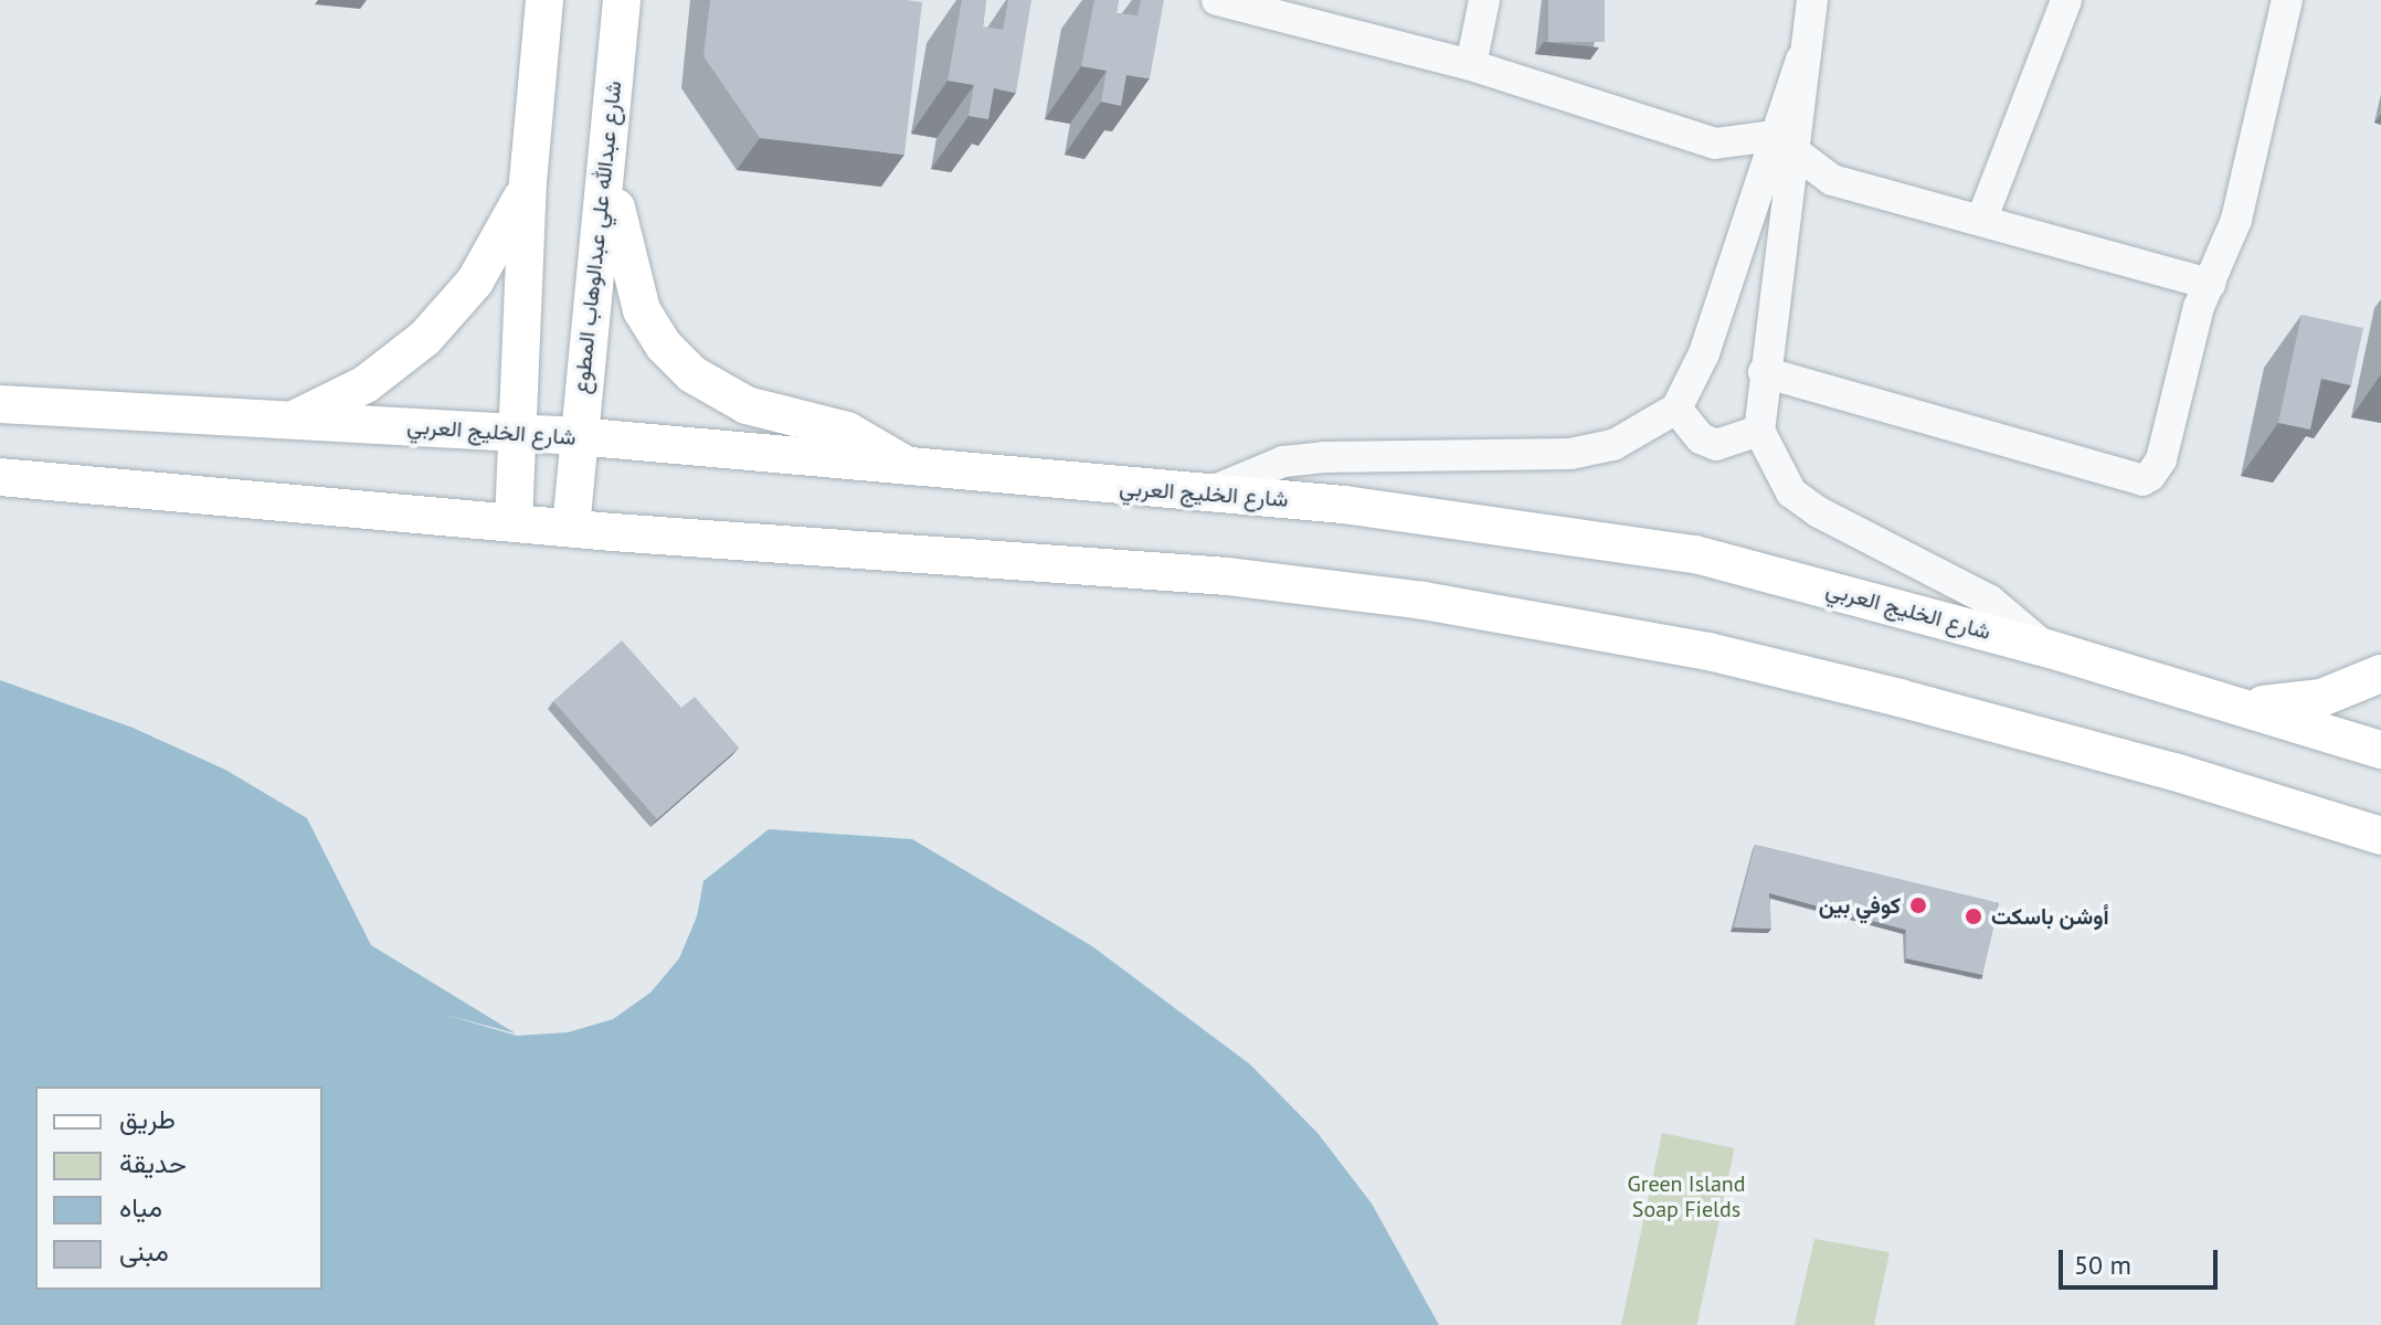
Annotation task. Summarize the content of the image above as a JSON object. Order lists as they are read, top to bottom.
{
  "streets": {
    "main road": ["شارع عبدالله علي عبدالوهاب المطوع", "شارع الخليج العربي"]
  },
  "crossings": [
    ["شارع عبدالله علي عبدالوهاب المطوع", "شارع الخليج العربي"]
  ],
  "parks": ["Green Island Soap Fields"],
  "places": ["كوفي بين", "أوشن باسكت"],
  "legend": [
    "طريق",
    "حديقة",
    "مياه",
    "مبنى"
  ],
  "scale_bar": "50 m"
}
